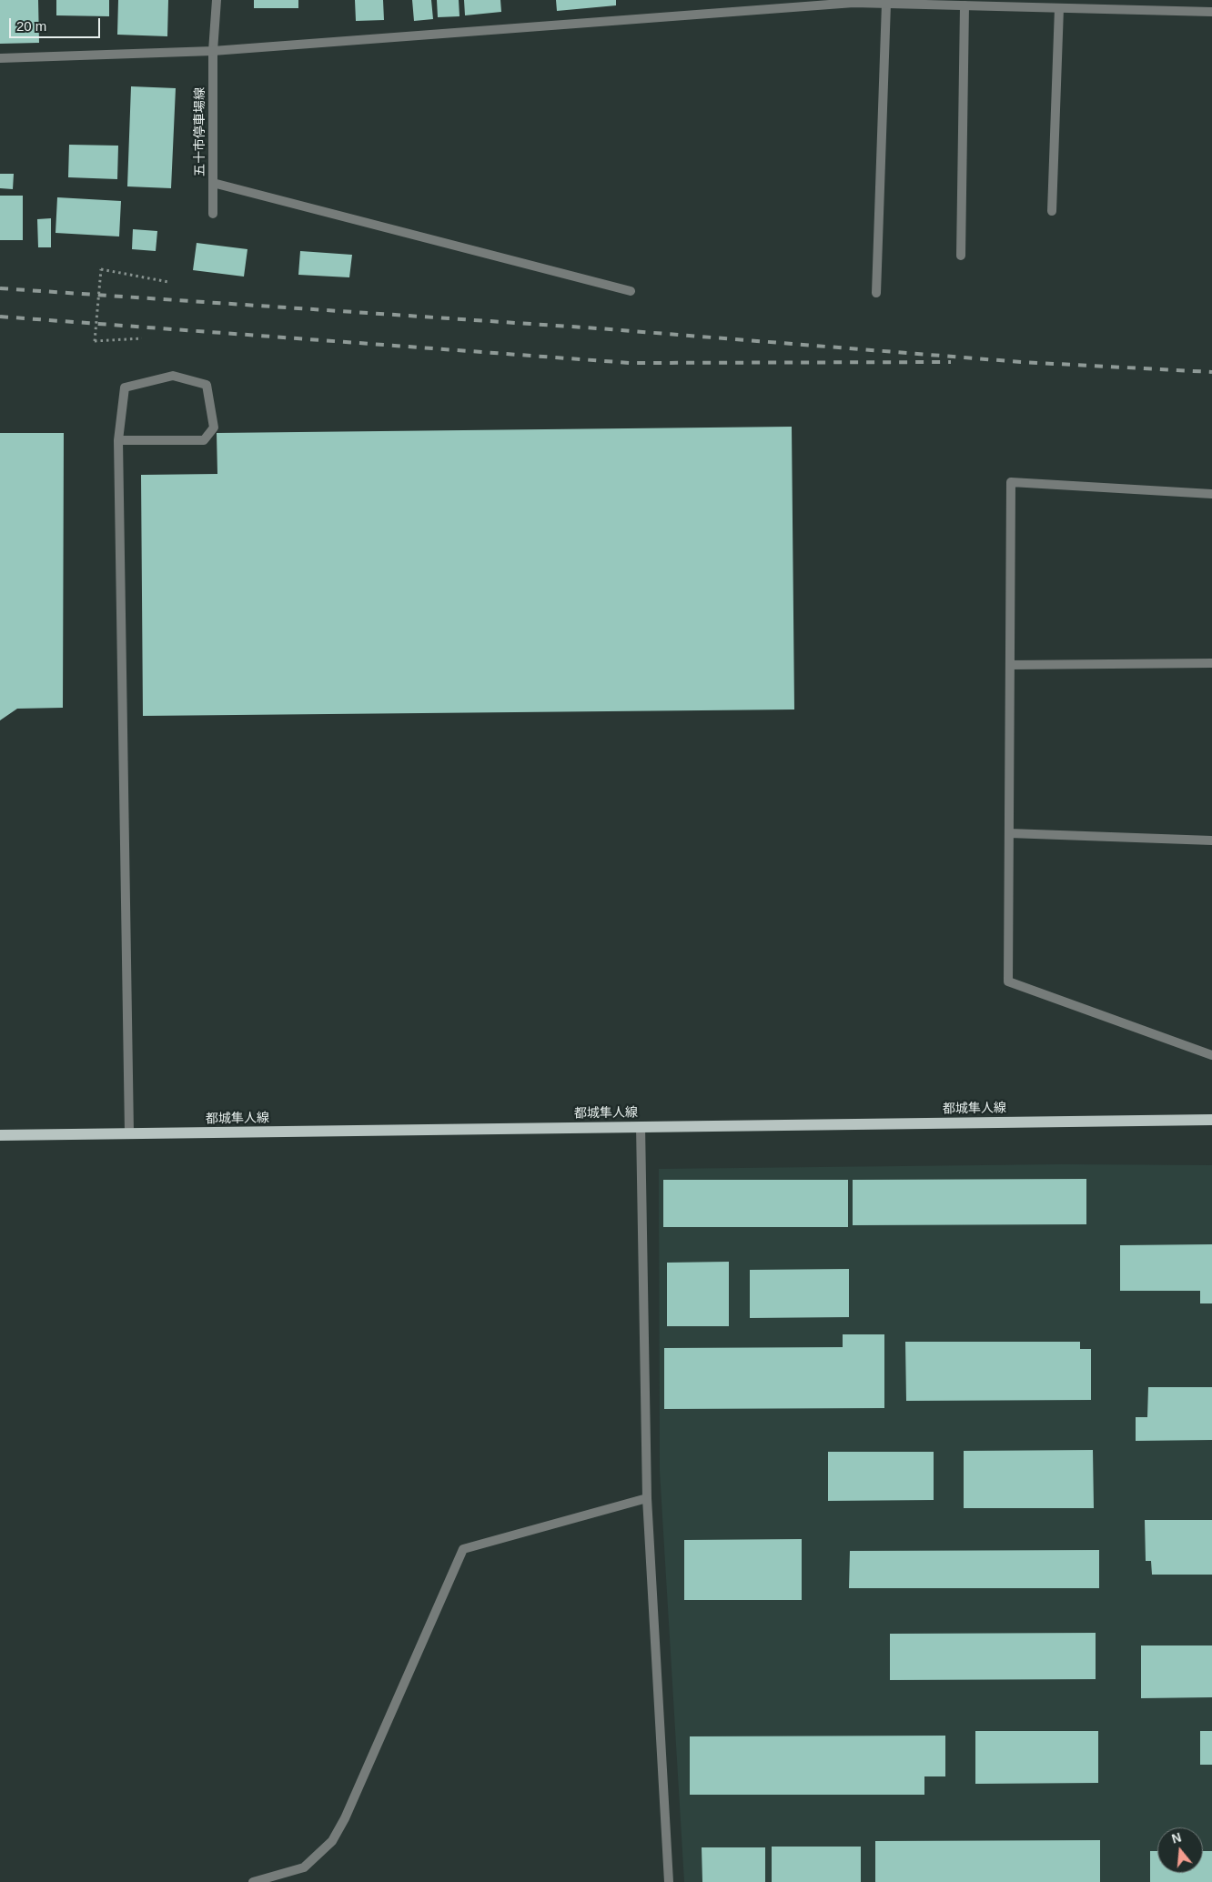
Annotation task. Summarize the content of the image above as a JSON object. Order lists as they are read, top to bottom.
{
  "streets": {
    "main road": ["都城隼人線"],
    "street": ["五十市停車場線"]
  },
  "scale_bar": "20 m",
  "north": "top"
}
